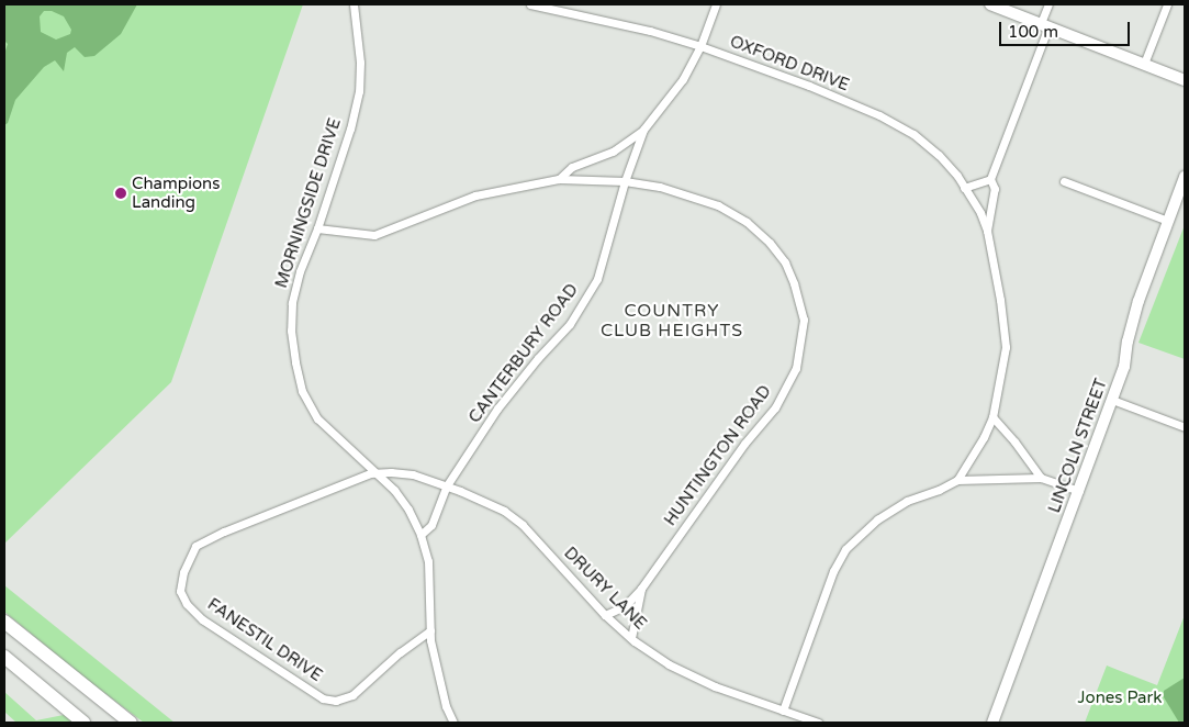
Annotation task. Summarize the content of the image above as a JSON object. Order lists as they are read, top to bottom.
{
  "streets": {
    "street": [
      "OXFORD DRIVE",
      "MORNINGSIDE DRIVE",
      "CANTERBURY ROAD",
      "LINCOLN STREET",
      "HUNTINGTON ROAD",
      "DRURY LANE",
      "FANESTIL DRIVE"
    ]
  },
  "crossings": [
    ["OXFORD DRIVE", "CANTERBURY ROAD"],
    ["MORNINGSIDE DRIVE", "CANTERBURY ROAD"],
    ["MORNINGSIDE DRIVE", "HUNTINGTON ROAD"],
    ["MORNINGSIDE DRIVE", "DRURY LANE"],
    ["MORNINGSIDE DRIVE", "FANESTIL DRIVE"],
    ["CANTERBURY ROAD", "HUNTINGTON ROAD"],
    ["CANTERBURY ROAD", "DRURY LANE"],
    ["HUNTINGTON ROAD", "DRURY LANE"],
    ["DRURY LANE", "FANESTIL DRIVE"]
  ],
  "districts": ["COUNTRY CLUB HEIGHTS"],
  "parks": ["Jones Park"],
  "places": ["Champions Landing"],
  "scale_bar": "100 m"
}
